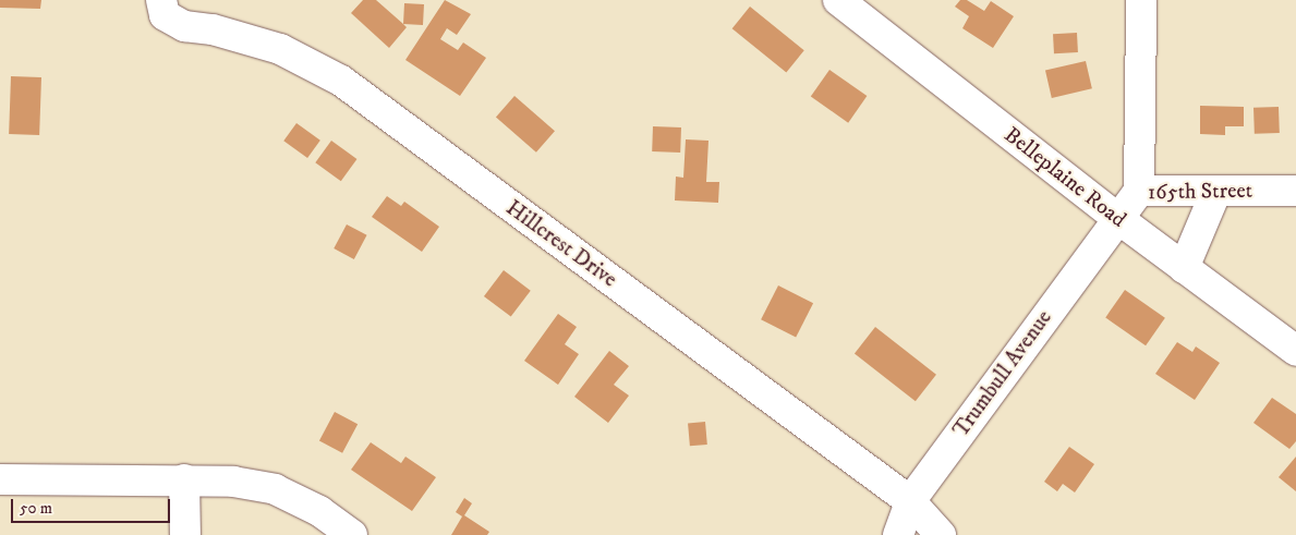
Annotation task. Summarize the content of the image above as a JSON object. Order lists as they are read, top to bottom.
{
  "streets": {
    "street": [
      "Belleplaine Road",
      "165th Street",
      "Hillcrest Drive",
      "Trumbull Avenue"
    ]
  },
  "crossings": [
    ["Belleplaine Road", "165th Street"],
    ["Belleplaine Road", "Trumbull Avenue"],
    ["165th Street", "Trumbull Avenue"],
    ["Hillcrest Drive", "Trumbull Avenue"]
  ],
  "scale_bar": "50 m"
}
